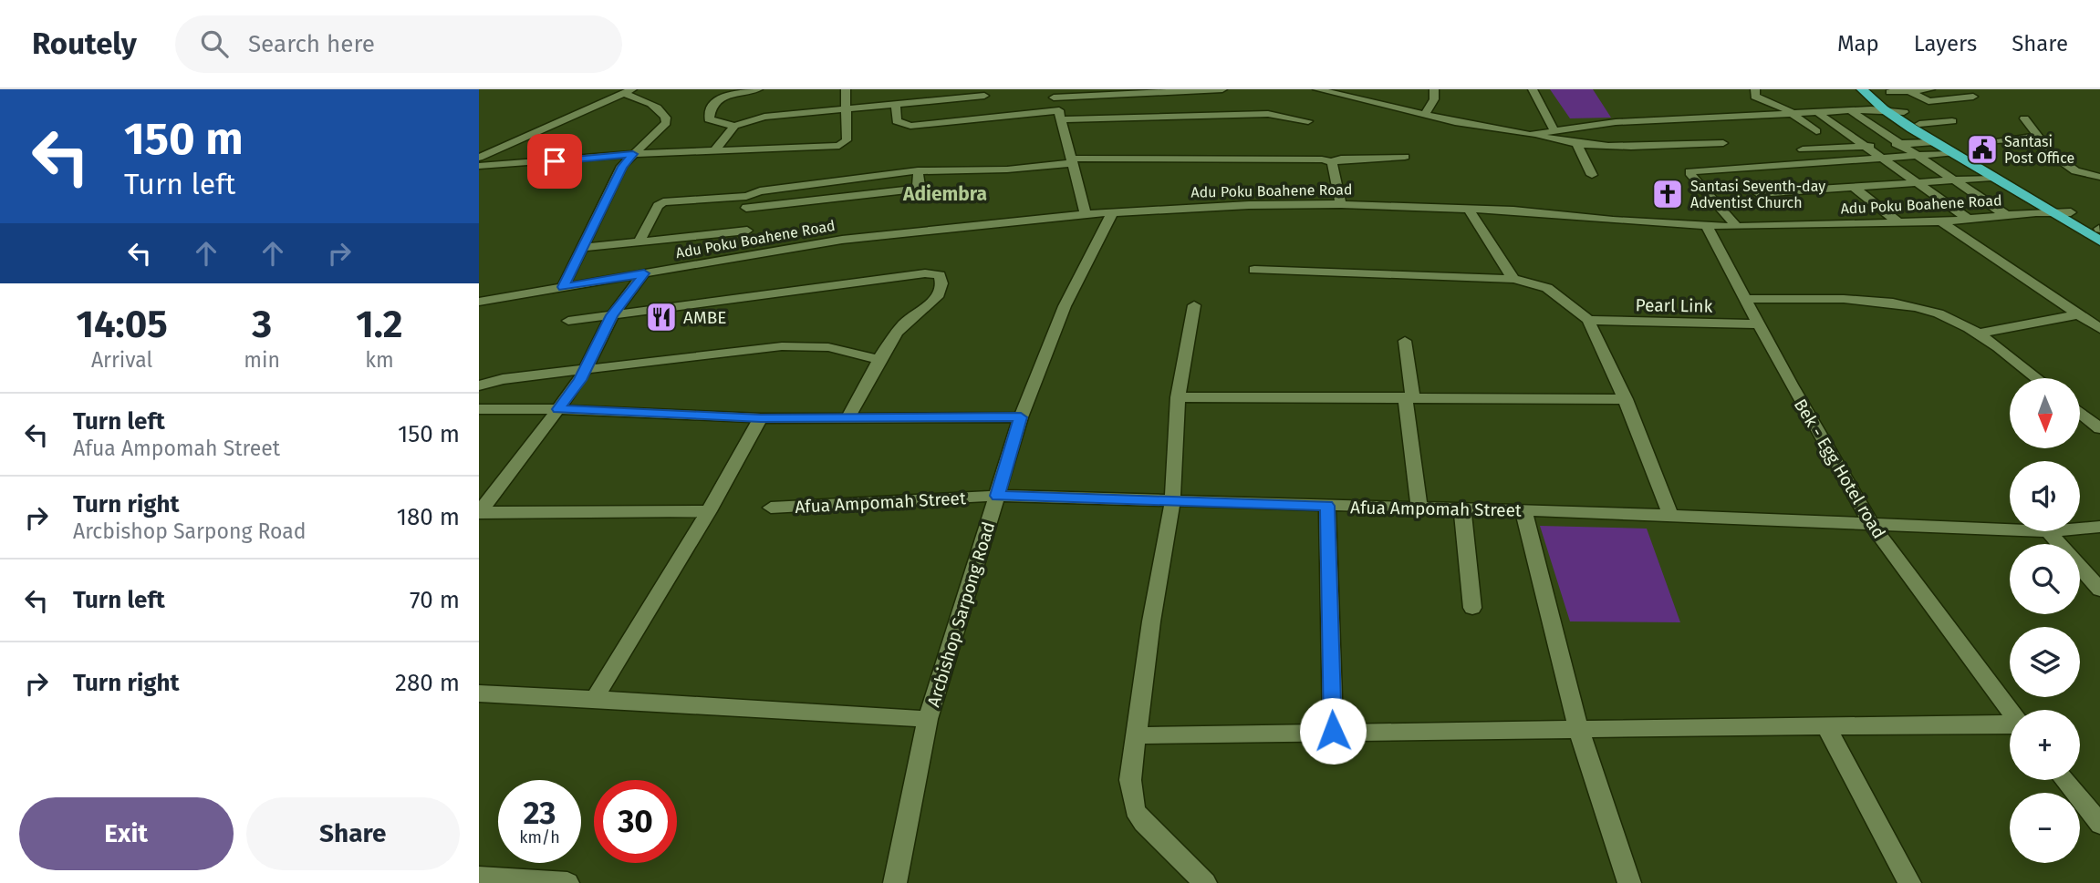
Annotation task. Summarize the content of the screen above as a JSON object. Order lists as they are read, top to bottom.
{
  "streets": {
    "street": [
      "Adu Poku Boahene Road",
      "Pearl Link",
      "Bek - Egg Hotel road",
      "Afua Ampomah Street",
      "Arcbishop Sarpong Road"
    ]
  },
  "crossings": [
    ["Adu Poku Boahene Road", "Bek - Egg Hotel road"],
    ["Adu Poku Boahene Road", "Arcbishop Sarpong Road"],
    ["Pearl Link", "Bek - Egg Hotel road"],
    ["Bek - Egg Hotel road", "Afua Ampomah Street"],
    ["Afua Ampomah Street", "Arcbishop Sarpong Road"]
  ],
  "districts": ["Adiembra"],
  "places": {
    "public building": ["Santasi Post Office"],
    "church": ["Santasi Seventh-day Adventist Church"],
    "restaurant": ["AMBE"]
  },
  "north": "bottom",
  "page": {
    "header": "Routely",
    "search": "Search here",
    "nav": ["Map", "Layers", "Share"],
    "turn": ["150 m", "Turn left"],
    "eta": [
      "14:05",
      "Arrival",
      "3",
      "min",
      "1.2",
      "km"
    ],
    "map_buttons": ["+", "−"],
    "list": [
      {
        "name": "Turn left",
        "note": "Afua Ampomah Street",
        "value": "150 m"
      },
      {
        "name": "Turn right",
        "note": "Arcbishop Sarpong Road",
        "value": "180 m"
      },
      {
        "name": "Turn left",
        "value": "70 m"
      },
      {
        "name": "Turn right",
        "value": "280 m"
      }
    ],
    "speed": "23 km/h",
    "limit": "30",
    "buttons": ["Exit", "Share"]
  }
}
